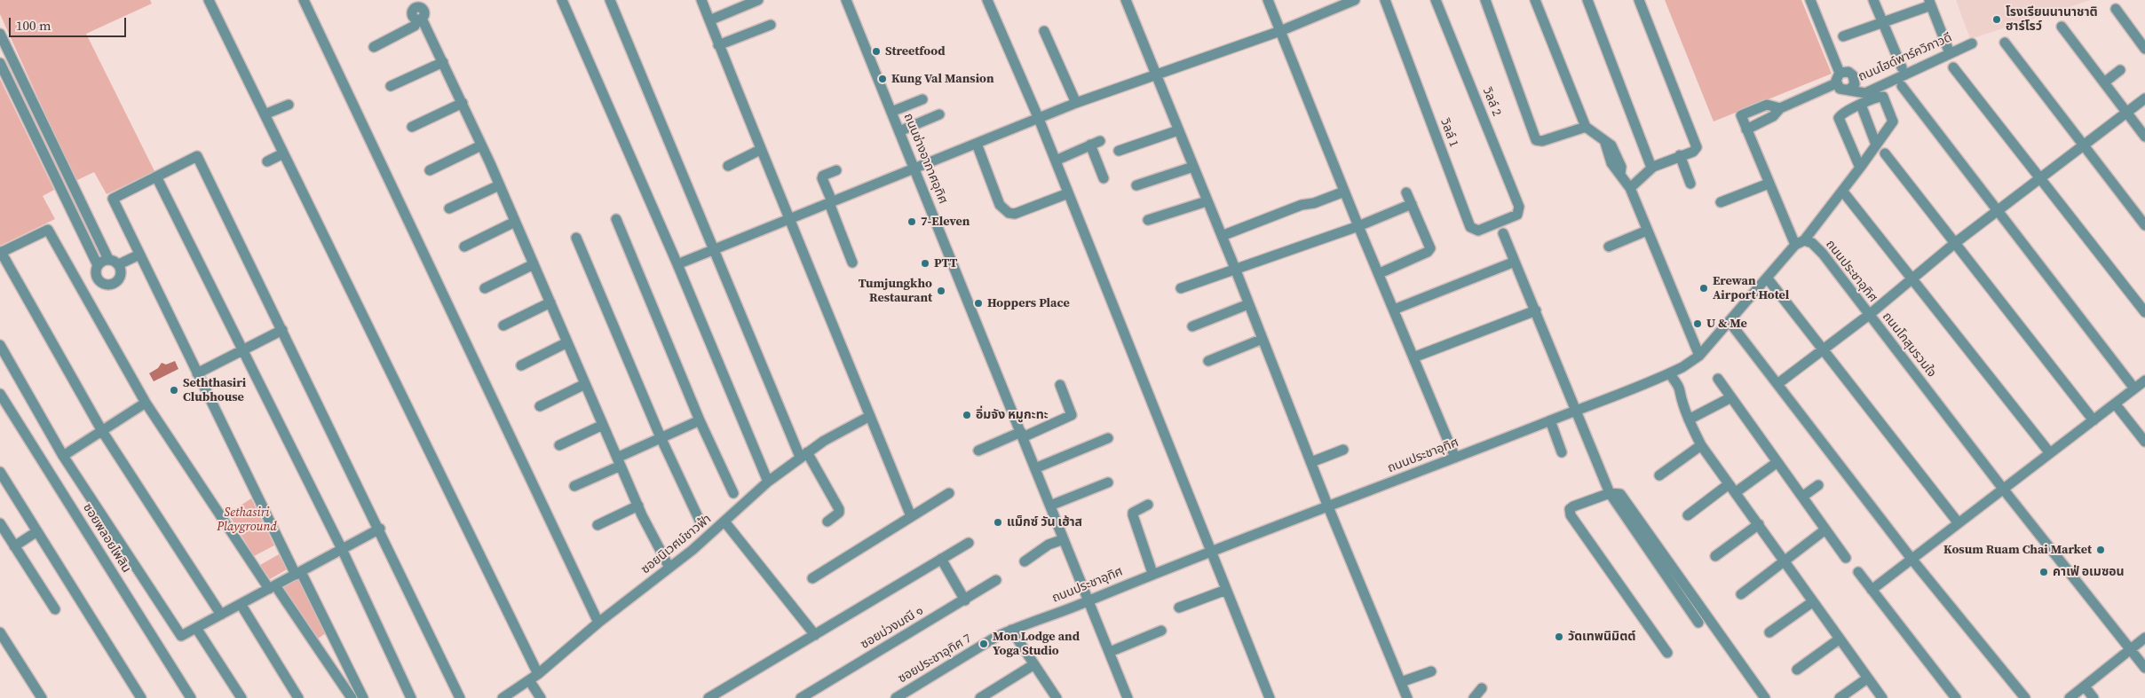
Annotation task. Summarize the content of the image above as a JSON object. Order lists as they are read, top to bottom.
{
  "streets": {
    "street": [
      "ถนนไฮด์พาร์ควิภาวดี",
      "วิลล์ 2",
      "วิลล์ 1",
      "ถนนช่างอากาศอุทิศ",
      "ถนนประชาอุทิศ",
      "ถนนโกสุมรวมใจ",
      "ซอยพลอยไพลิน",
      "ซอยนิเวศม์ชาวฟ้า",
      "ซอยม่วงมณี ๑",
      "ซอยประชาอุทิศ 7"
    ]
  },
  "crossings": [
    ["วิลล์ 2", "วิลล์ 1"],
    ["ถนนช่างอากาศอุทิศ", "ถนนประชาอุทิศ"],
    ["ถนนประชาอุทิศ", "ถนนโกสุมรวมใจ"],
    ["ถนนประชาอุทิศ", "ซอยประชาอุทิศ 7"]
  ],
  "parks": ["Sethasiri Playground"],
  "places": [
    "โรงเรียนนานาชาติ ฮาร์โรว์",
    "Streetfood",
    "Kung Val Mansion",
    "7-Eleven",
    "PTT",
    "Erewan Airport Hotel",
    "Tumjungkho Restaurant",
    "Hoppers Place",
    "U & Me",
    "Seththasiri Clubhouse",
    "อิ่มจัง หมูกะทะ",
    "แม็กซ์ วัน เฮ้าส",
    "Kosum Ruam Chai Market",
    "คาเฟ่ อเมซอน",
    "วัดเทพนิมิตต์",
    "Mon Lodge and Yoga Studio"
  ],
  "scale_bar": "100 m"
}
